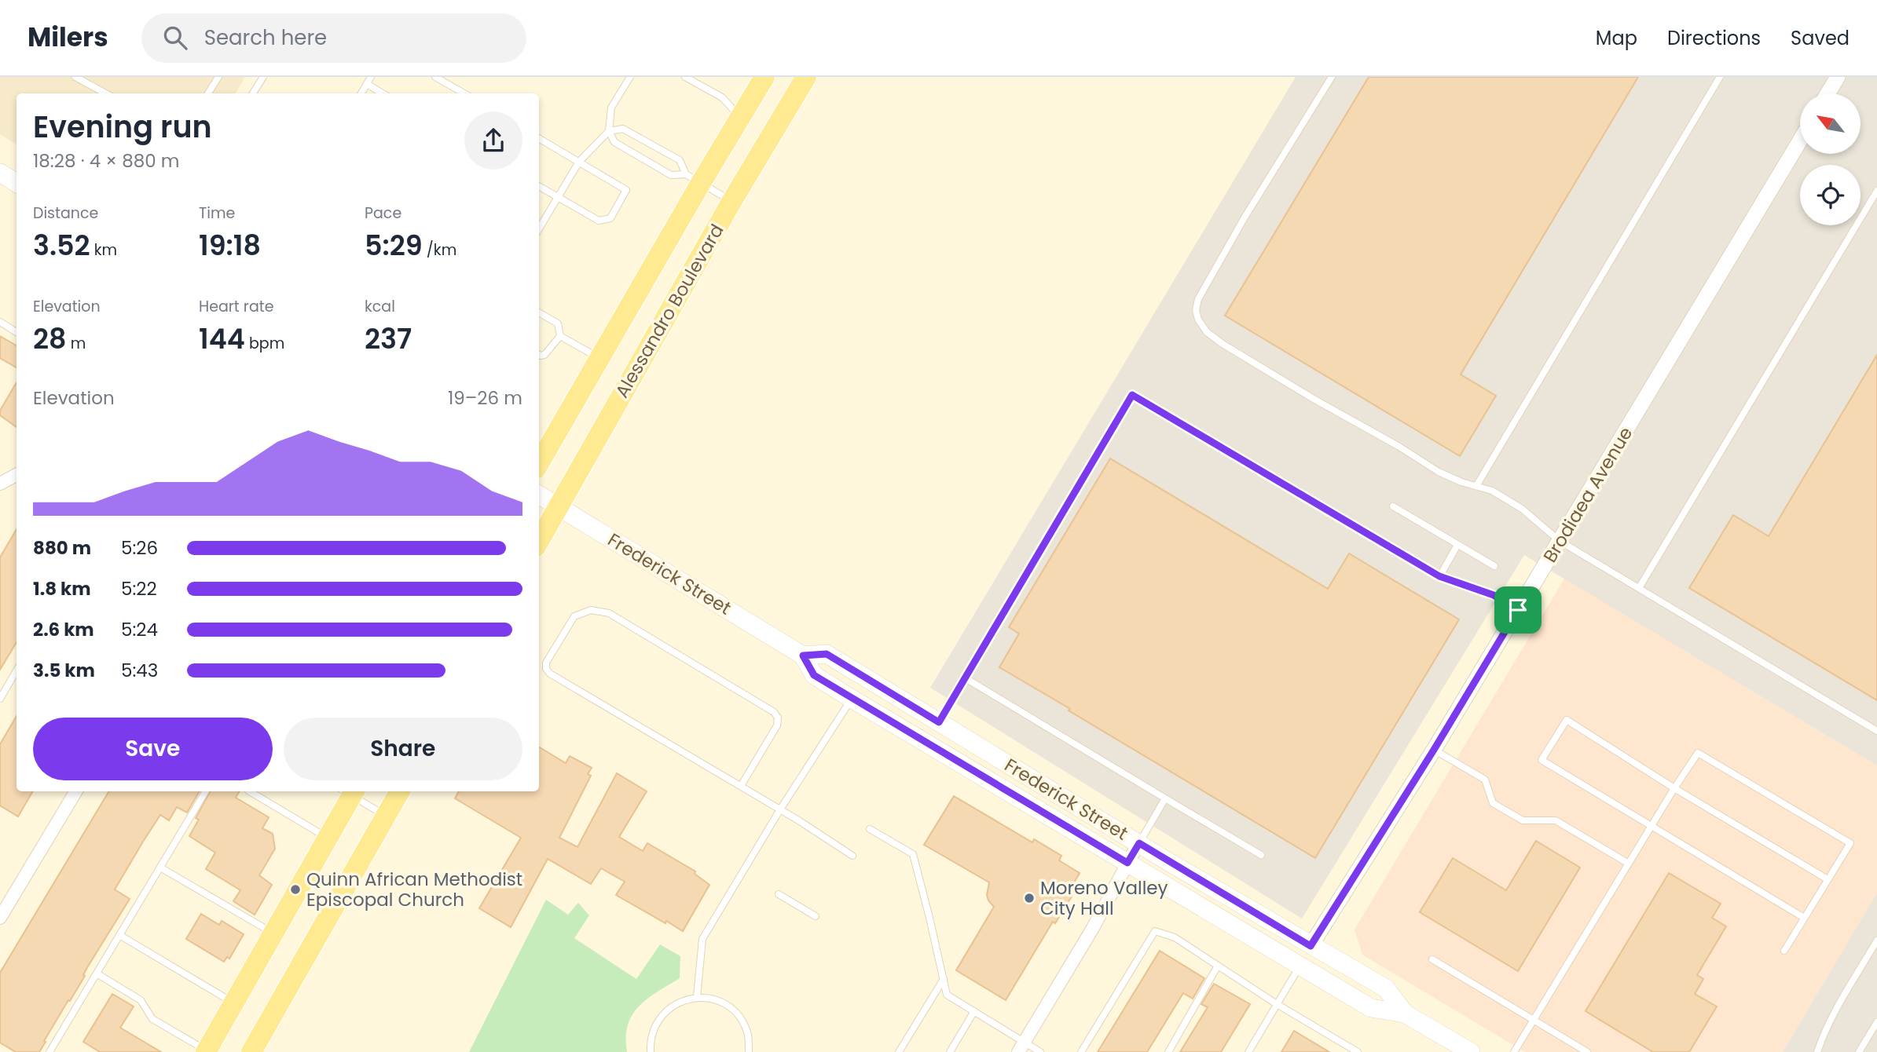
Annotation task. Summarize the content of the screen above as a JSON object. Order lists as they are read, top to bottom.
{
  "streets": {
    "main road": ["Alessandro Boulevard", "Frederick Street"],
    "street": ["Brodiaea Avenue"]
  },
  "crossings": [
    ["Alessandro Boulevard", "Frederick Street"],
    ["Brodiaea Avenue", "Frederick Street"]
  ],
  "places": ["Quinn African Methodist Episcopal Church", "Moreno Valley City Hall"],
  "north": "top left",
  "page": {
    "header": "Milers",
    "search": "Search here",
    "nav": ["Map", "Directions", "Saved"],
    "heading": ["Evening run", "18:28 · 4 × 880 m"],
    "stats": [
      ["Distance", "3.52 km"],
      ["Time", "19:18"],
      ["Pace", "5:29 /km"],
      ["Elevation", "28 m"],
      ["Heart rate", "144 bpm"],
      ["kcal", "237"]
    ],
    "chart": ["Elevation", "19–26 m"],
    "list": [
      {
        "name": "880 m",
        "note": "5:26"
      },
      {
        "name": "1.8 km",
        "note": "5:22"
      },
      {
        "name": "2.6 km",
        "note": "5:24"
      },
      {
        "name": "3.5 km",
        "note": "5:43"
      }
    ],
    "buttons": ["Save", "Share"]
  }
}
